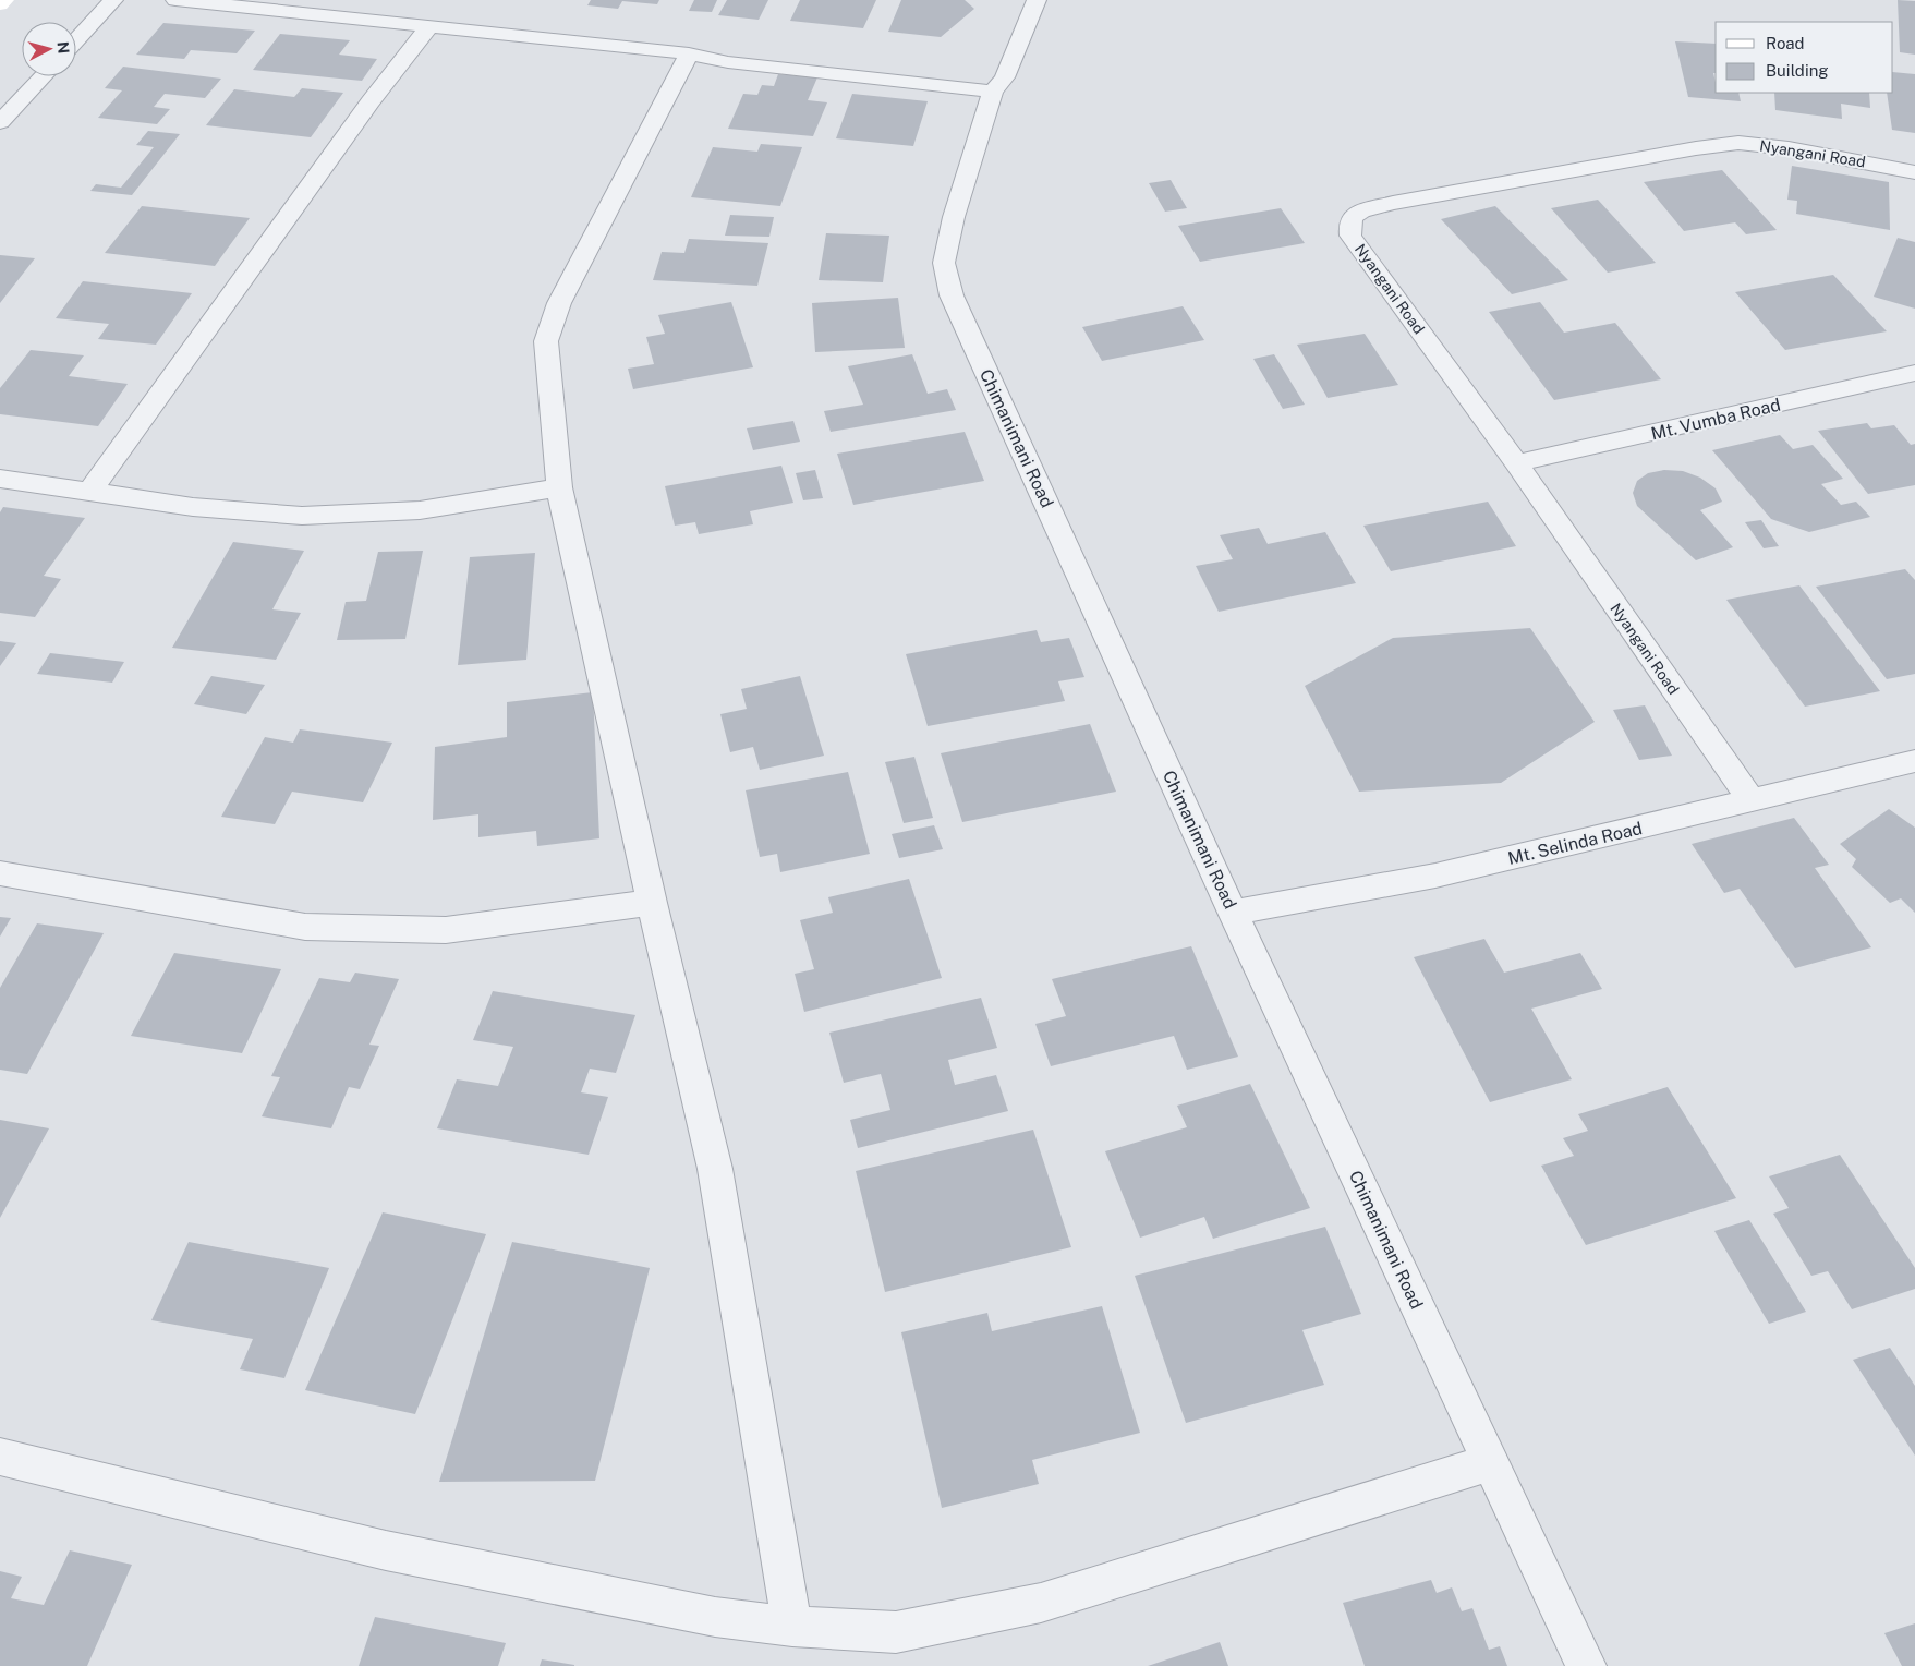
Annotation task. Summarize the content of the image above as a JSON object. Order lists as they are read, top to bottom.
{
  "streets": {
    "street": [
      "Nyangani Road",
      "Mt. Vumba Road",
      "Chimanimani Road",
      "Mt. Selinda Road"
    ]
  },
  "crossings": [
    ["Nyangani Road", "Mt. Vumba Road"],
    ["Nyangani Road", "Mt. Selinda Road"],
    ["Chimanimani Road", "Mt. Selinda Road"]
  ],
  "legend": ["Road", "Building"],
  "north": "right"
}
